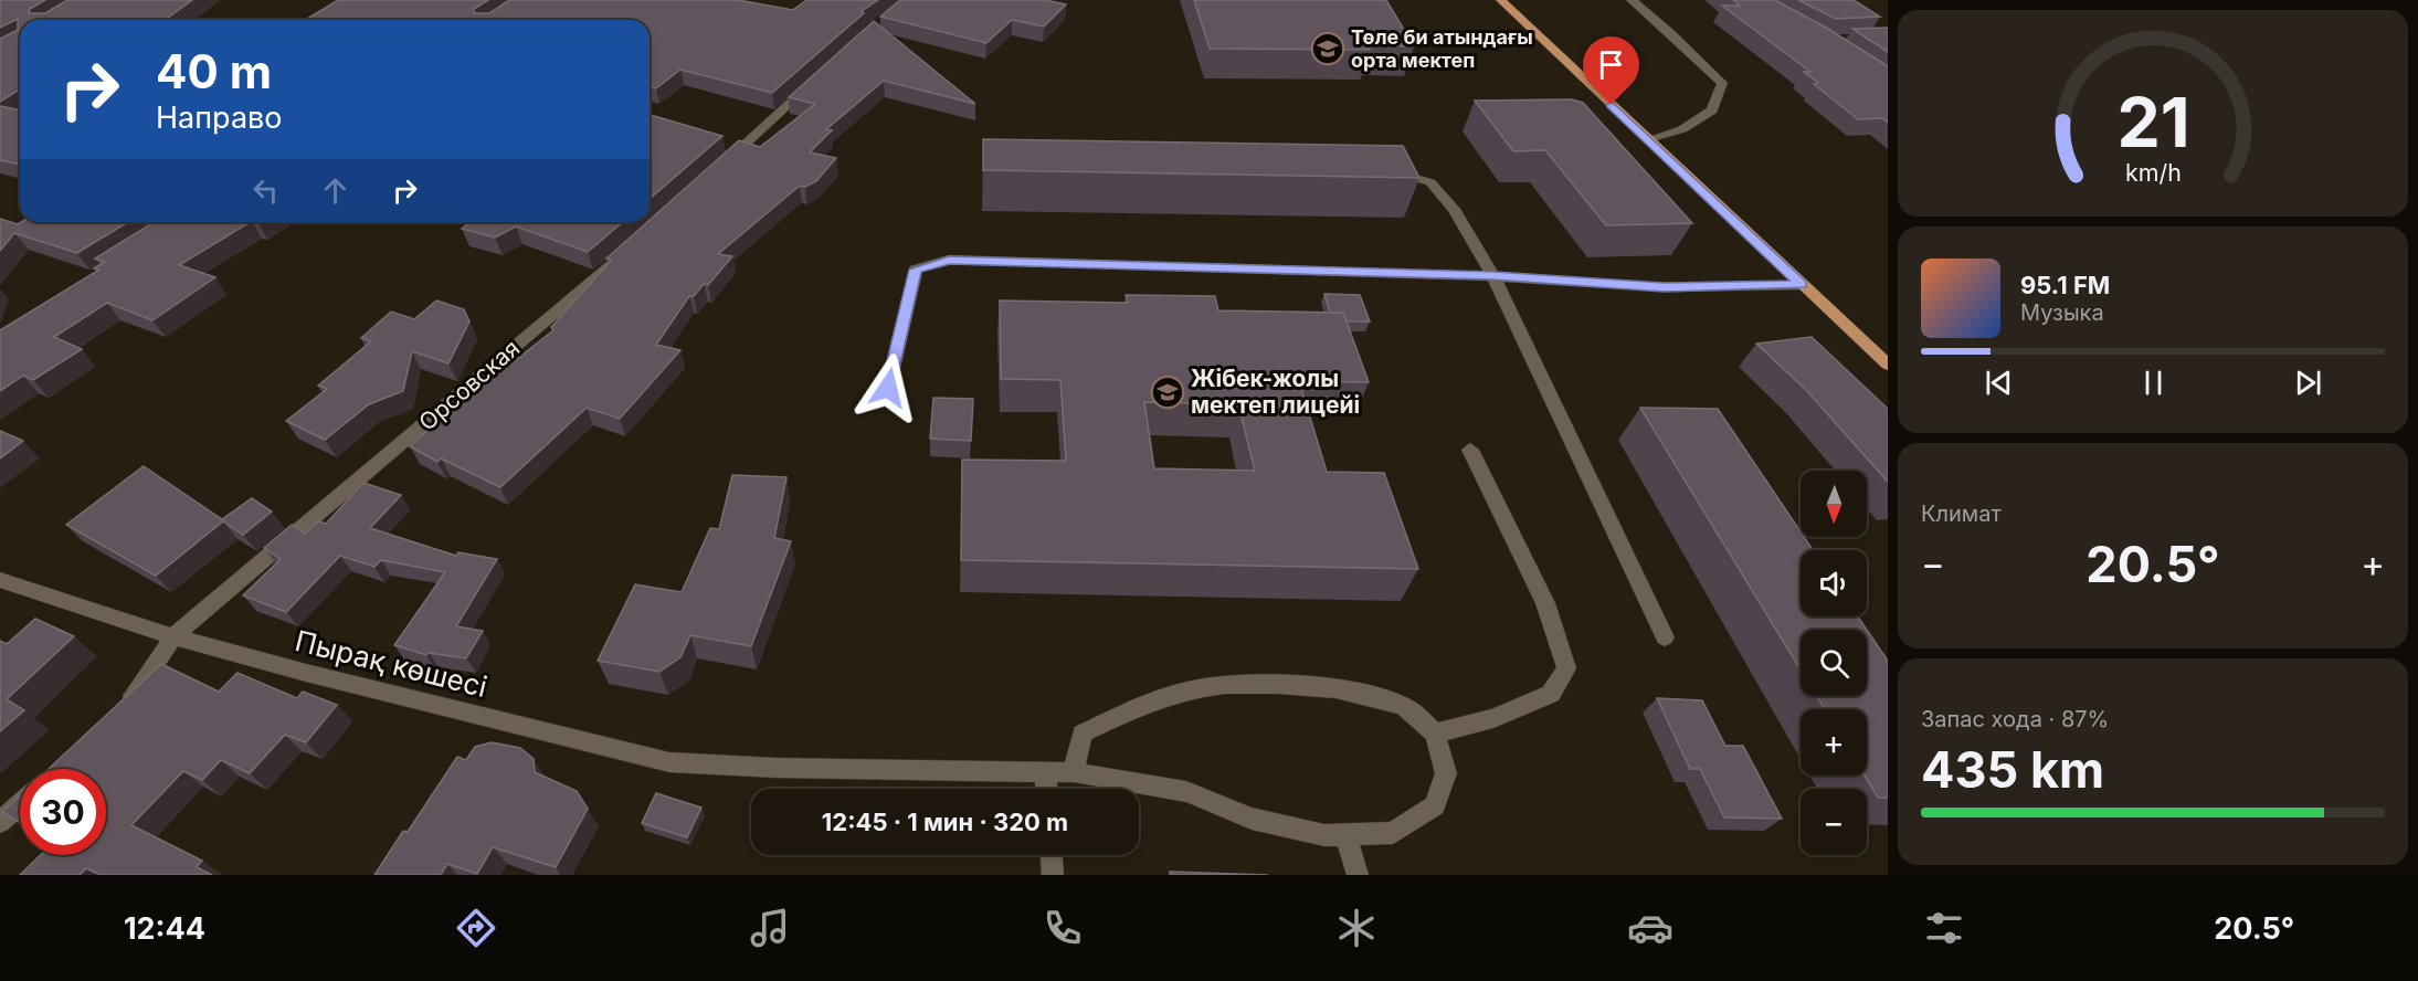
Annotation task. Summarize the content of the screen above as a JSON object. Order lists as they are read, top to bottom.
{
  "streets": {
    "street": ["Орсовская", "Пырақ көшесі"]
  },
  "crossings": [
    ["Орсовская", "Пырақ көшесі"]
  ],
  "places": {
    "school or university": ["Төле би атындағы орта мектеп", "Жібек-жолы мектеп лицейі"]
  },
  "north": "bottom",
  "page": {
    "turn": ["40 m", "Направо"],
    "song": ["95.1 FM", "Музыка"],
    "tile": [
      "Климат",
      ["Запас хода · 87%", "435 km"]
    ],
    "map_buttons": ["+", "−"],
    "heat": ["−", "20.5°", "+"],
    "limit": "30",
    "trip": "12:45 · 1 мин · 320 m",
    "tabs": ["12:44", "20.5°"],
    "gauge": ["21", "km/h"]
  }
}
